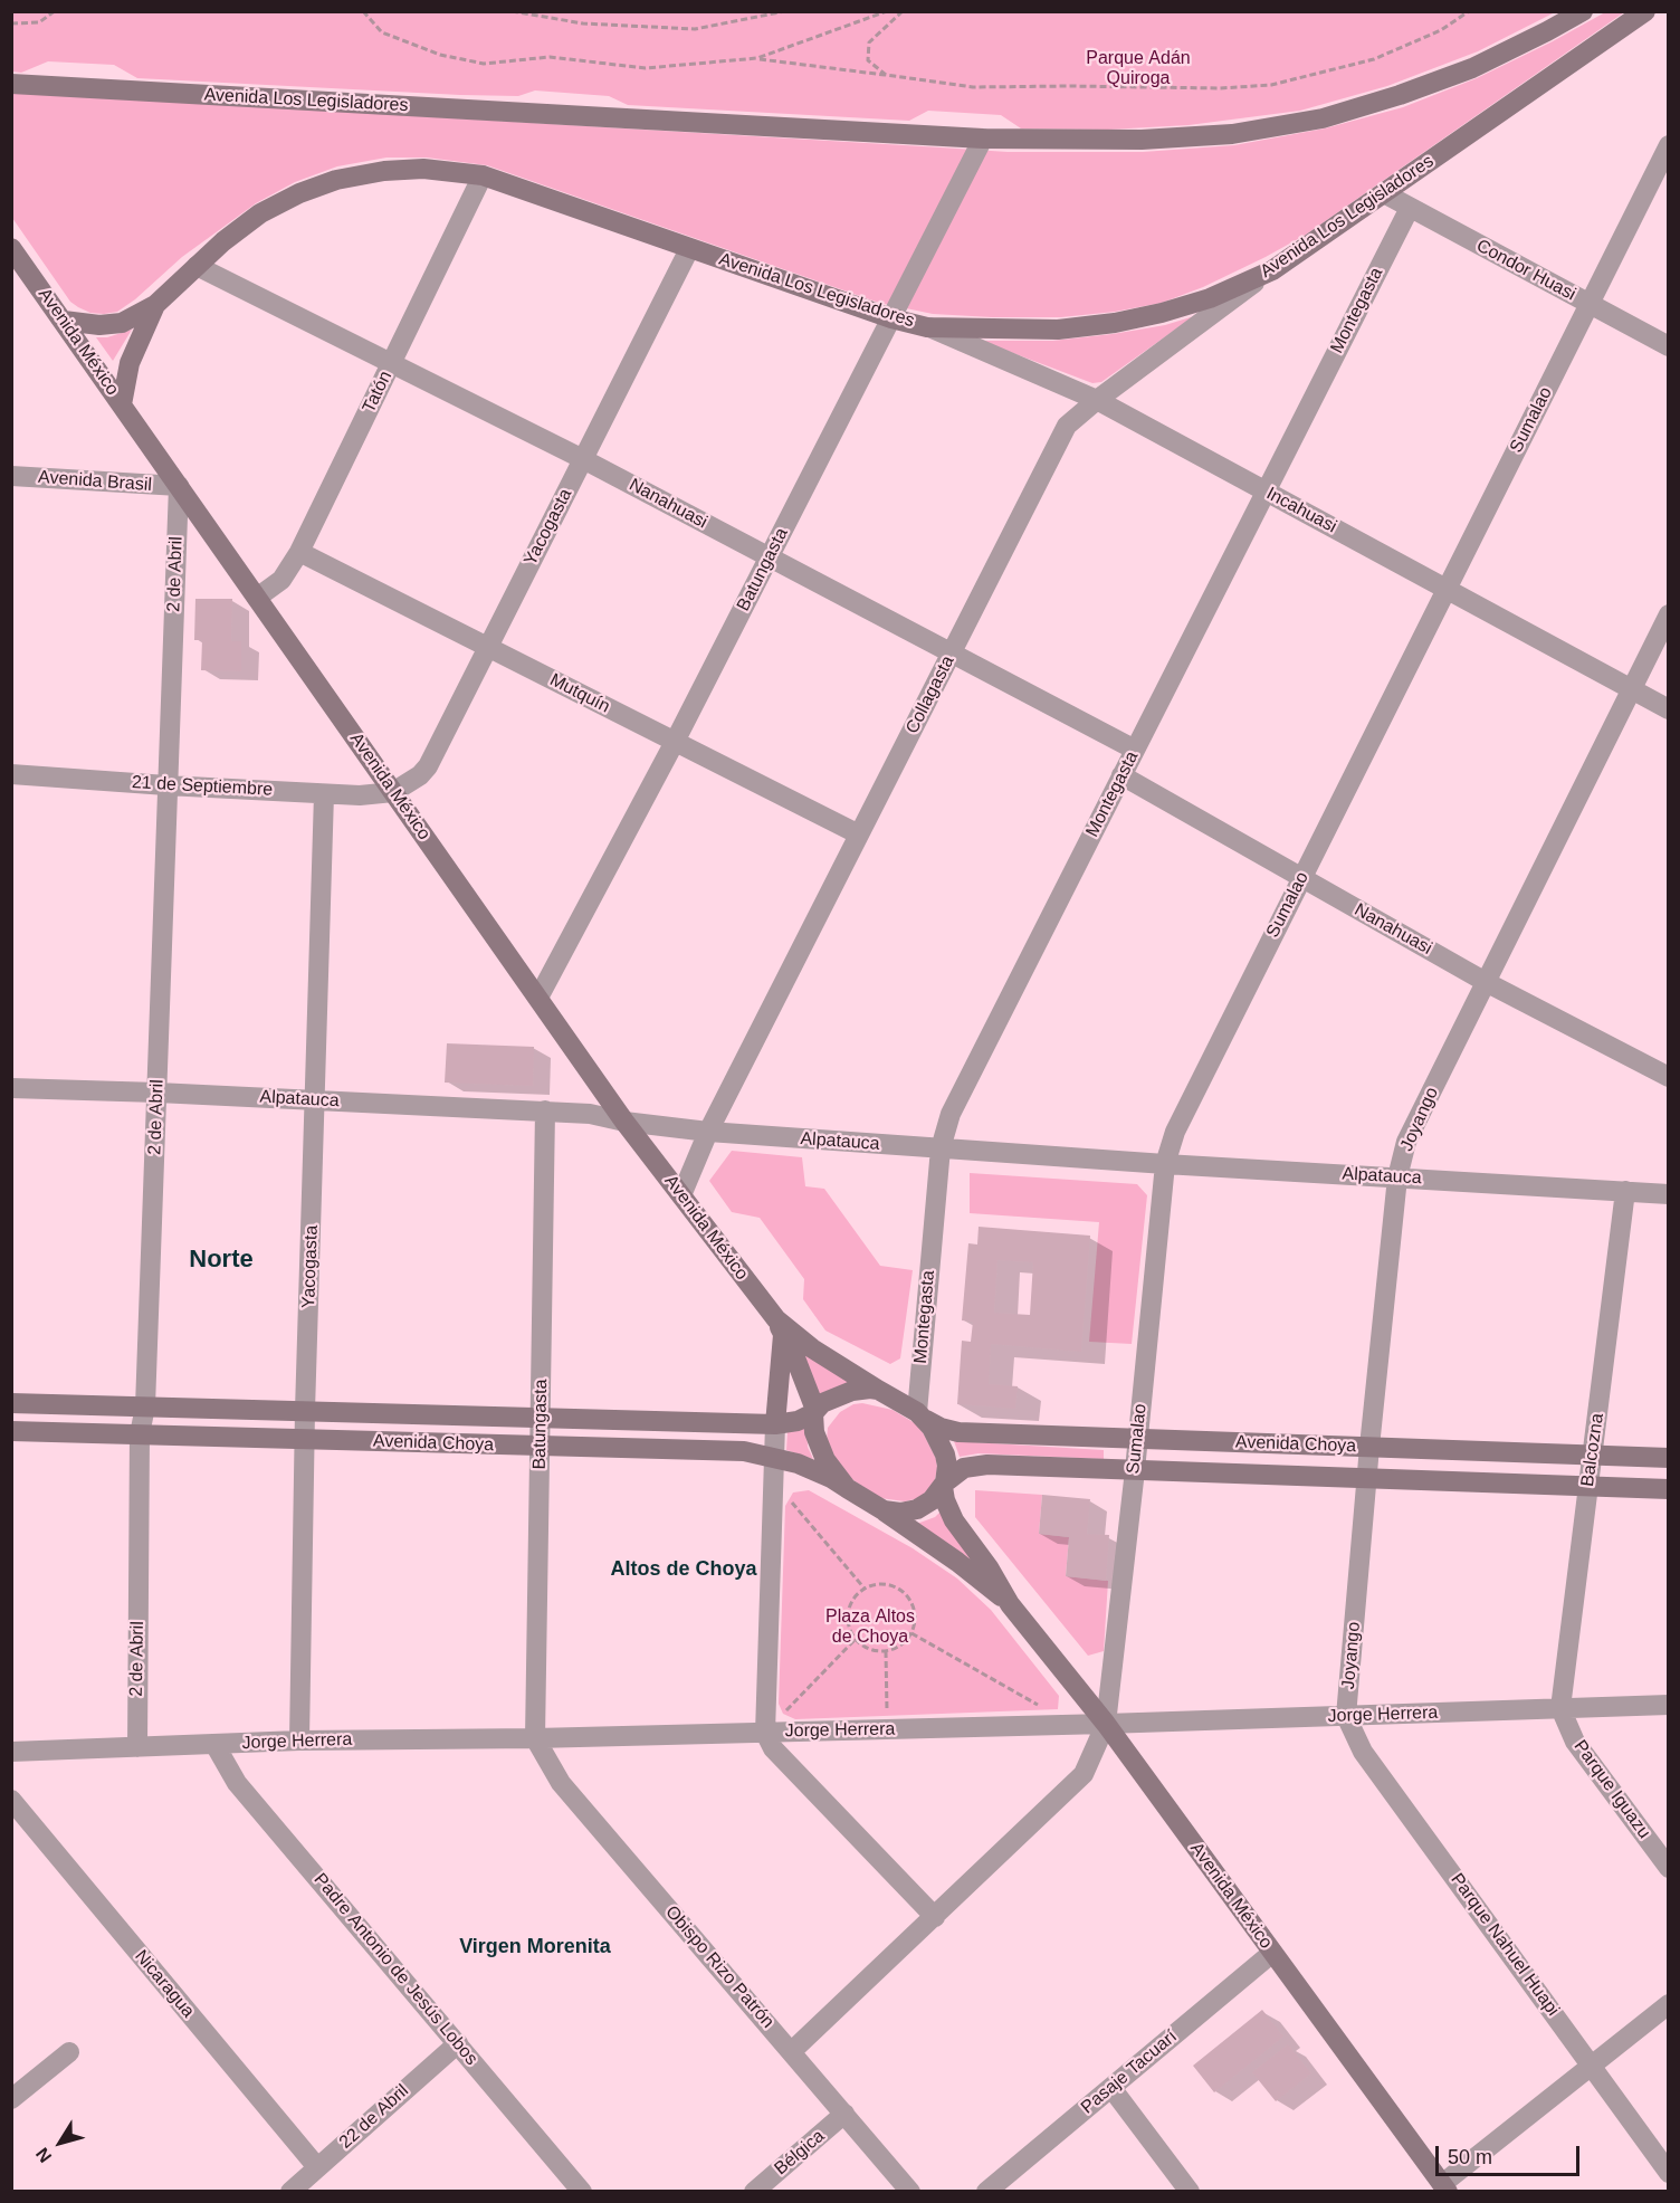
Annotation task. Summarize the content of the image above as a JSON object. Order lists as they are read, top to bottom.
{
  "streets": {
    "main road": ["Avenida Los Legisladores", "Avenida México", "Avenida Choya"],
    "street": [
      "Condor Huasi",
      "Montegasta",
      "Tatón",
      "Sumalao",
      "Avenida Brasil",
      "Nanahuasi",
      "Incahuasi",
      "Yacogasta",
      "Batungasta",
      "2 de Abril",
      "Mutquín",
      "Collagasta",
      "21 de Septiembre",
      "Alpatauca",
      "Joyango",
      "Balcozna",
      "Jorge Herrera",
      "Parque Iguazu",
      "Parque Nahuel Huapi",
      "Obispo Rizo Patrón",
      "Padre Antonio de Jesús Lobos",
      "Nicaragua",
      "Pasaje Tacuarí",
      "22 de Abril",
      "Bélgica"
    ]
  },
  "crossings": [
    ["Avenida Los Legisladores", "Condor Huasi"],
    ["Avenida Los Legisladores", "Avenida México"],
    ["Avenida Los Legisladores", "Tatón"],
    ["Avenida Los Legisladores", "Nanahuasi"],
    ["Avenida Los Legisladores", "Incahuasi"],
    ["Avenida Los Legisladores", "Yacogasta"],
    ["Avenida Los Legisladores", "Batungasta"],
    ["Avenida Los Legisladores", "Collagasta"],
    ["Condor Huasi", "Montegasta"],
    ["Condor Huasi", "Sumalao"],
    ["Montegasta", "Avenida México"],
    ["Montegasta", "Nanahuasi"],
    ["Montegasta", "Incahuasi"],
    ["Montegasta", "Alpatauca"],
    ["Montegasta", "Avenida Choya"],
    ["Avenida México", "Tatón"],
    ["Avenida México", "Sumalao"],
    ["Avenida México", "Avenida Brasil"],
    ["Avenida México", "Yacogasta"],
    ["Avenida México", "Batungasta"],
    ["Avenida México", "2 de Abril"],
    ["Avenida México", "Collagasta"],
    ["Avenida México", "21 de Septiembre"],
    ["Avenida México", "Alpatauca"],
    ["Avenida México", "Avenida Choya"],
    ["Avenida México", "Jorge Herrera"],
    ["Avenida México", "Pasaje Tacuarí"],
    ["Tatón", "Nanahuasi"],
    ["Tatón", "Mutquín"],
    ["Sumalao", "Nanahuasi"],
    ["Sumalao", "Incahuasi"],
    ["Sumalao", "Alpatauca"],
    ["Sumalao", "Avenida Choya"],
    ["Sumalao", "Jorge Herrera"],
    ["Sumalao", "Obispo Rizo Patrón"],
    ["Avenida Brasil", "2 de Abril"],
    ["Nanahuasi", "Yacogasta"],
    ["Nanahuasi", "Batungasta"],
    ["Nanahuasi", "Collagasta"],
    ["Nanahuasi", "Joyango"],
    ["Incahuasi", "Collagasta"],
    ["Incahuasi", "Joyango"],
    ["Yacogasta", "Mutquín"],
    ["Yacogasta", "21 de Septiembre"],
    ["Yacogasta", "Alpatauca"],
    ["Yacogasta", "Avenida Choya"],
    ["Yacogasta", "Jorge Herrera"],
    ["Batungasta", "Mutquín"],
    ["Batungasta", "Alpatauca"],
    ["Batungasta", "Avenida Choya"],
    ["Batungasta", "Jorge Herrera"],
    ["Batungasta", "Obispo Rizo Patrón"],
    ["2 de Abril", "21 de Septiembre"],
    ["2 de Abril", "Alpatauca"],
    ["2 de Abril", "Avenida Choya"],
    ["2 de Abril", "Jorge Herrera"],
    ["Mutquín", "Collagasta"],
    ["Collagasta", "Alpatauca"],
    ["Alpatauca", "Joyango"],
    ["Alpatauca", "Balcozna"],
    ["Joyango", "Avenida Choya"],
    ["Joyango", "Jorge Herrera"],
    ["Joyango", "Parque Nahuel Huapi"],
    ["Avenida Choya", "Balcozna"],
    ["Balcozna", "Jorge Herrera"],
    ["Balcozna", "Parque Iguazu"],
    ["Jorge Herrera", "Parque Iguazu"],
    ["Jorge Herrera", "Parque Nahuel Huapi"],
    ["Jorge Herrera", "Obispo Rizo Patrón"],
    ["Jorge Herrera", "Padre Antonio de Jesús Lobos"],
    ["Obispo Rizo Patrón", "Bélgica"],
    ["Padre Antonio de Jesús Lobos", "22 de Abril"],
    ["Nicaragua", "22 de Abril"]
  ],
  "districts": ["Norte", "Altos de Choya", "Virgen Morenita"],
  "parks": ["Parque Adán Quiroga", "Plaza Altos de Choya"],
  "scale_bar": "50 m",
  "north": "bottom left"
}
